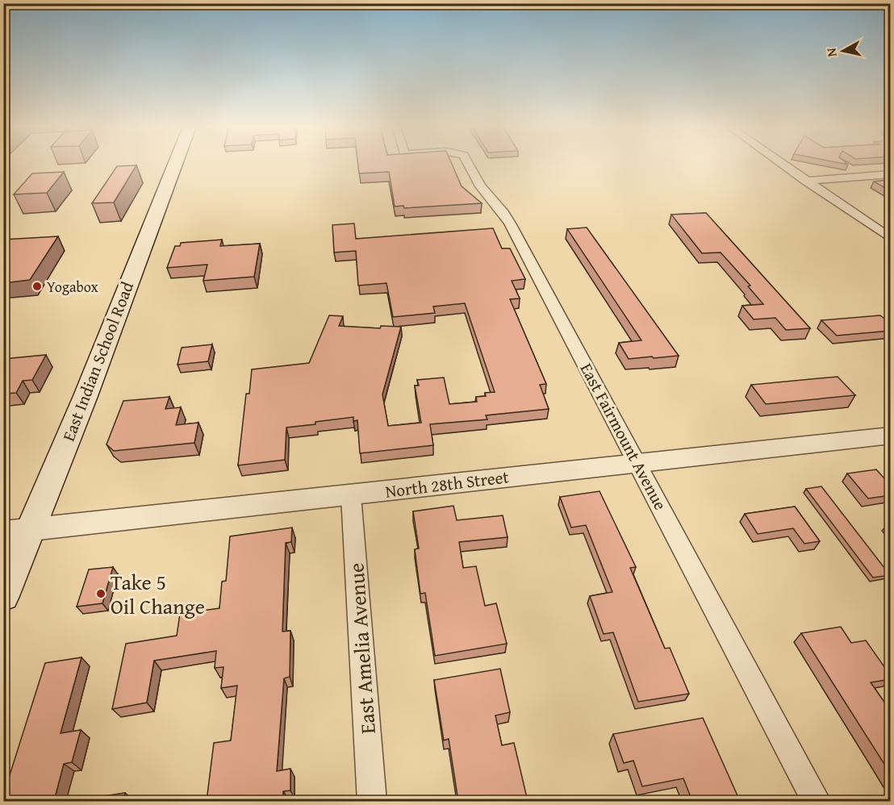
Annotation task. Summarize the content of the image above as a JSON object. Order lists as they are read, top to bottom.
{
  "streets": {
    "main road": ["East Indian School Road"],
    "street": ["East Fairmount Avenue", "North 28th Street", "East Amelia Avenue"]
  },
  "crossings": [
    ["East Indian School Road", "North 28th Street"],
    ["East Fairmount Avenue", "North 28th Street"],
    ["North 28th Street", "East Amelia Avenue"]
  ],
  "places": ["Yogabox", "Take 5 Oil Change"],
  "north": "left"
}
